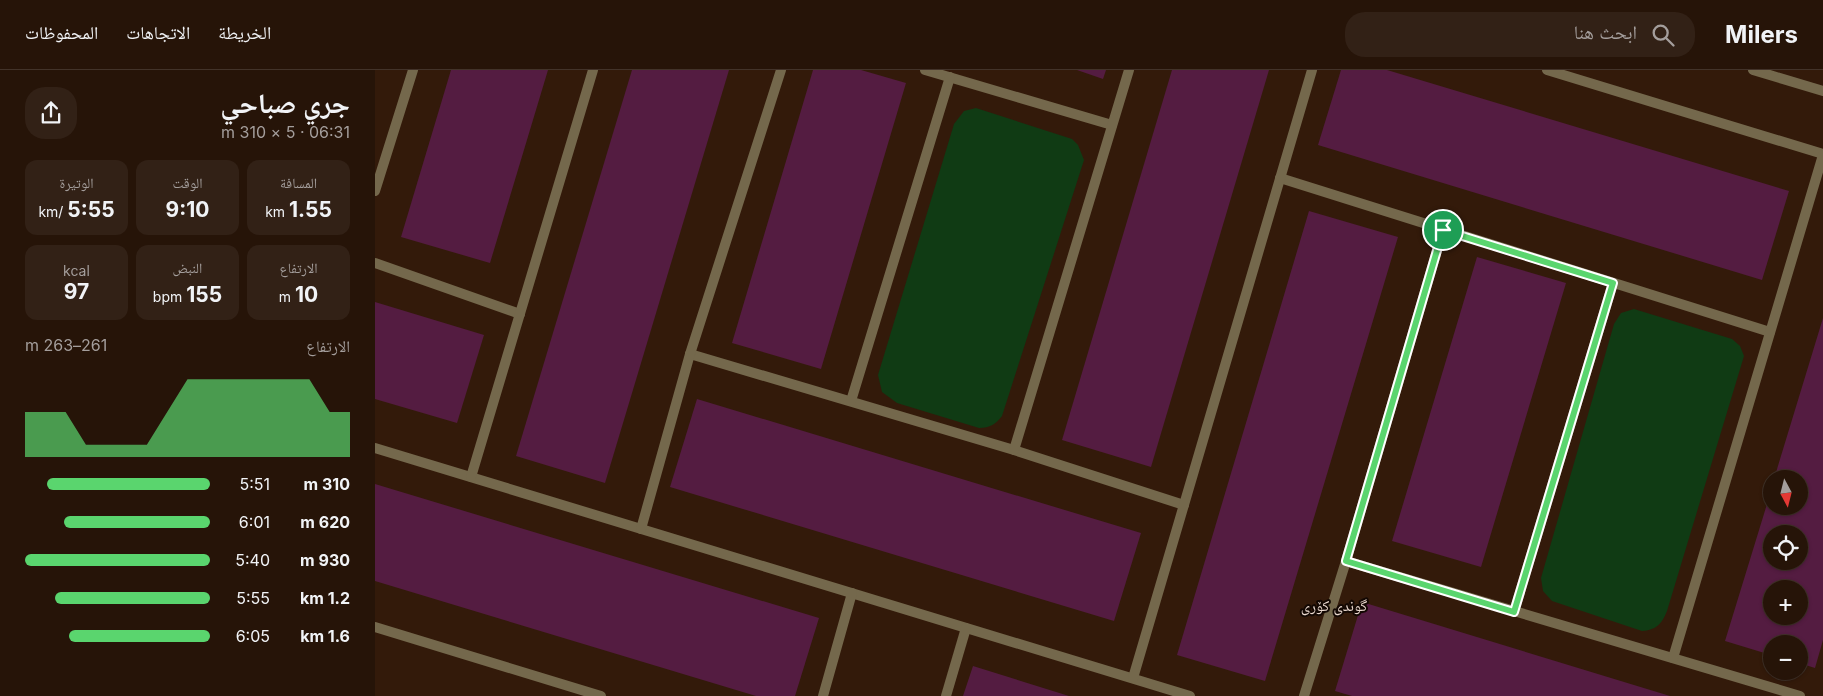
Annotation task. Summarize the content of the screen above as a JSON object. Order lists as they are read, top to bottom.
{
  "districts": ["گوندی کۆری"],
  "north": "bottom",
  "page": {
    "header": "Milers",
    "search": "ابحث هنا",
    "nav": ["الخريطة", "الاتجاهات", "المحفوظات"],
    "heading": ["جري صباحي", "06:31 · 5 × 310 m"],
    "stats": [
      ["المسافة", "1.55 km"],
      ["الوقت", "9:10"],
      ["الوتيرة", "5:55 /km"],
      ["الارتفاع", "10 m"],
      ["النبض", "155 bpm"],
      ["kcal", "97"]
    ],
    "chart": ["الارتفاع", "261–263 m"],
    "list": [
      {
        "name": "310 m",
        "note": "5:51"
      },
      {
        "name": "620 m",
        "note": "6:01"
      },
      {
        "name": "930 m",
        "note": "5:40"
      },
      {
        "name": "1.2 km",
        "note": "5:55"
      },
      {
        "name": "1.6 km",
        "note": "6:05"
      }
    ],
    "map_buttons": ["+", "−"]
  }
}
